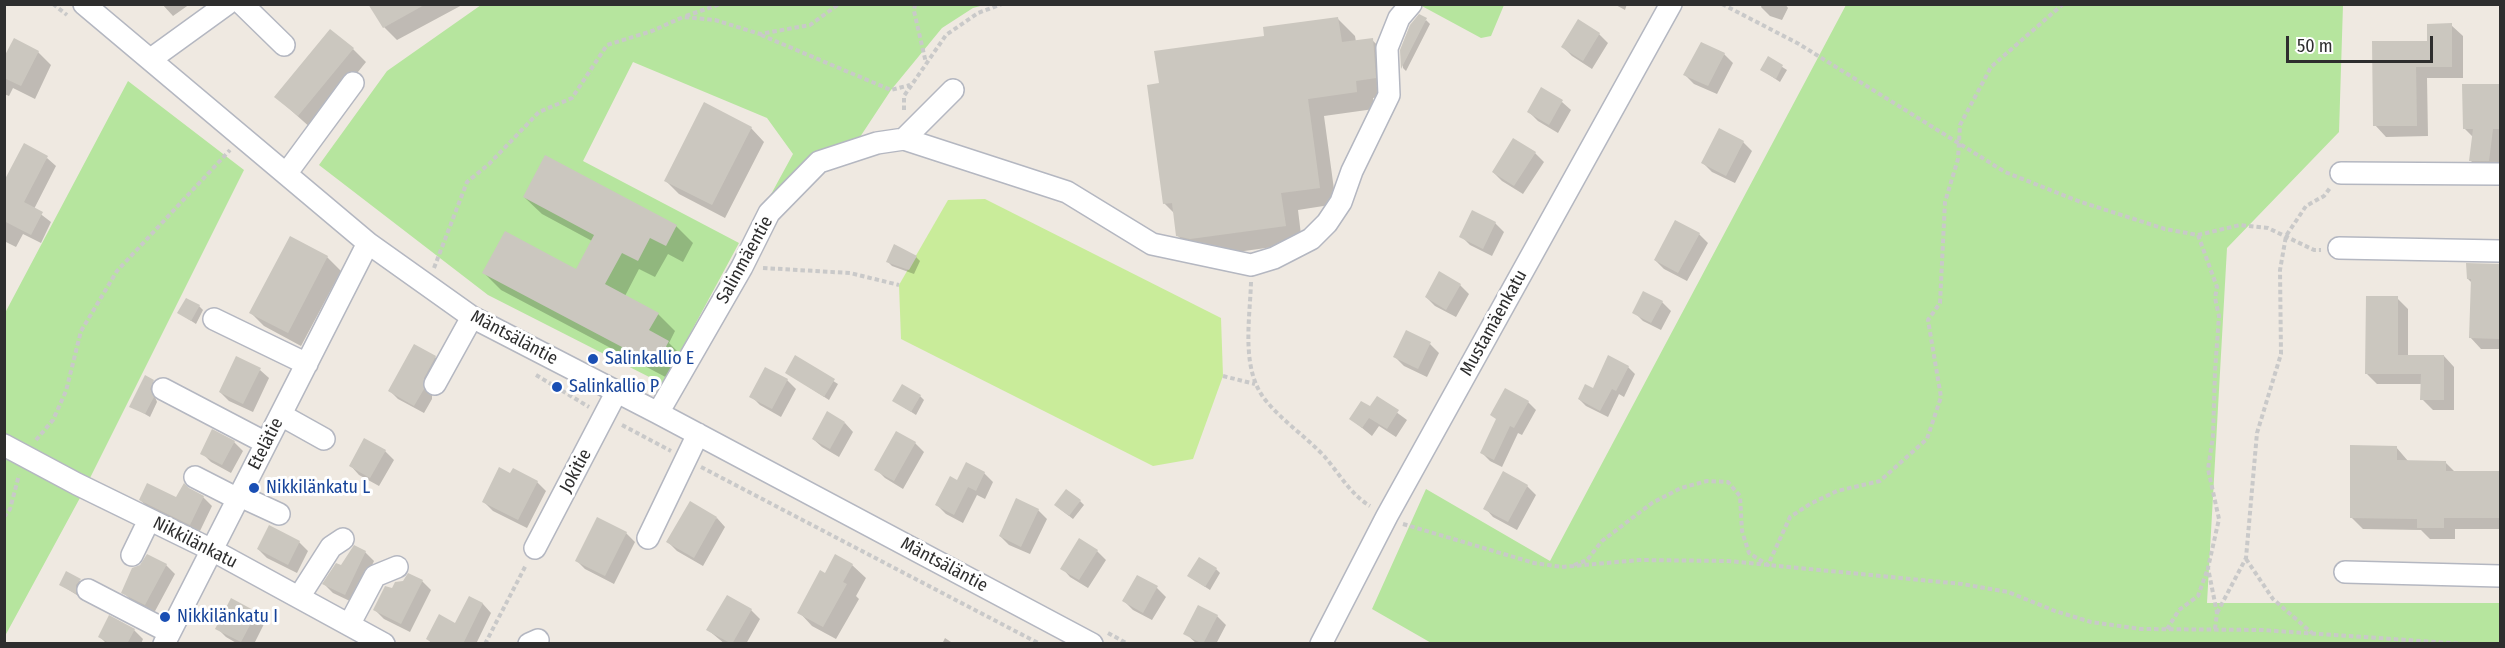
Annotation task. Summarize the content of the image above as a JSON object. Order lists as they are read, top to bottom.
{
  "streets": {
    "street": [
      "Salinmäentie",
      "Mustamäenkatu",
      "Mäntsäläntie",
      "Etelätie",
      "Jokitie",
      "Nikkilänkatu"
    ]
  },
  "crossings": [
    ["Salinmäentie", "Mäntsäläntie"],
    ["Mäntsäläntie", "Etelätie"],
    ["Mäntsäläntie", "Jokitie"],
    ["Etelätie", "Nikkilänkatu"]
  ],
  "places": [
    "Salinkallio E",
    "Salinkallio P",
    "Nikkilänkatu L",
    "Nikkilänkatu I"
  ],
  "scale_bar": "50 m"
}
